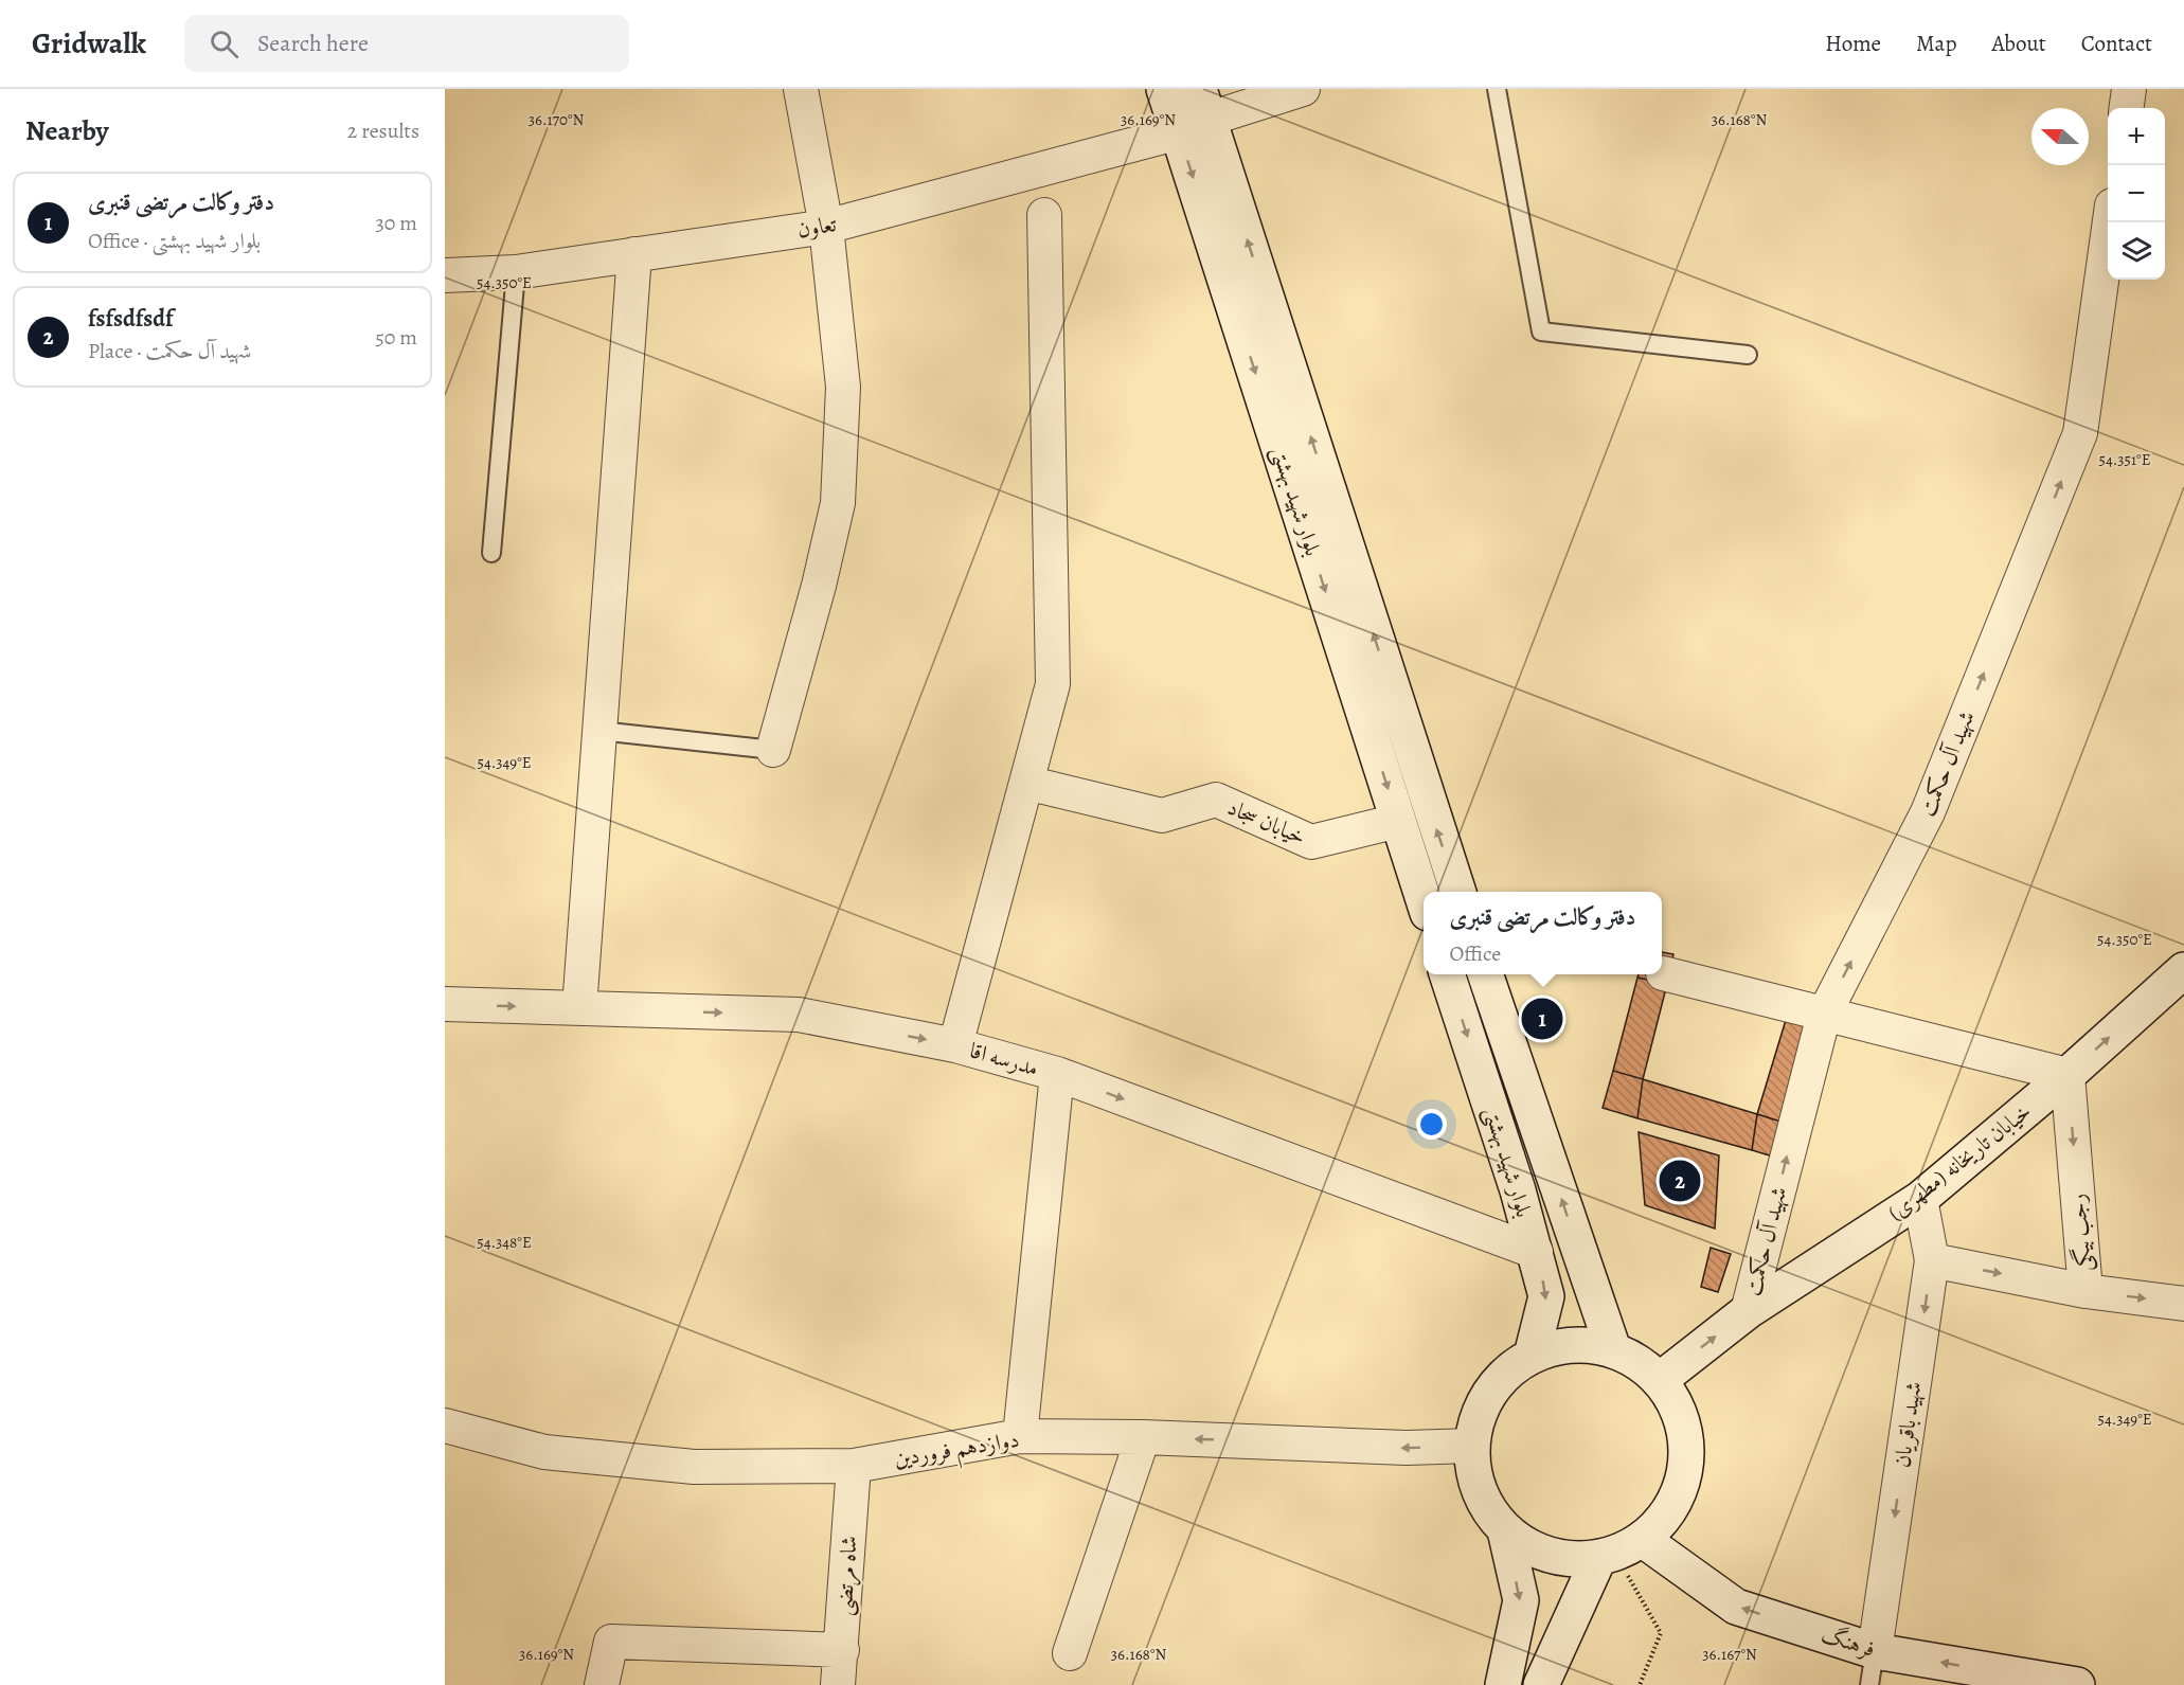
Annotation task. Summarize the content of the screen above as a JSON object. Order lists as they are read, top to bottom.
{
  "streets": {
    "main road": ["بلوار شهید بهشتی", "خیابان تاریخانه (مطهری)", "فرهنگ"],
    "street": [
      "تعاون",
      "شهید آل حکمت",
      "خیابان سجاد",
      "مدرسه اقا",
      "رجب بیگی",
      "شهید باقریان",
      "دوازدهم فروردین",
      "شاه مرتضی"
    ]
  },
  "crossings": [
    ["تعاون", "بلوار شهید بهشتی"],
    ["بلوار شهید بهشتی", "خیابان سجاد"],
    ["بلوار شهید بهشتی", "مدرسه اقا"],
    ["بلوار شهید بهشتی", "خیابان تاریخانه (مطهری)"],
    ["بلوار شهید بهشتی", "دوازدهم فروردین"],
    ["بلوار شهید بهشتی", "فرهنگ"],
    ["شهید آل حکمت", "خیابان تاریخانه (مطهری)"],
    ["خیابان تاریخانه (مطهری)", "رجب بیگی"],
    ["خیابان تاریخانه (مطهری)", "شهید باقریان"],
    ["خیابان تاریخانه (مطهری)", "دوازدهم فروردین"],
    ["خیابان تاریخانه (مطهری)", "فرهنگ"],
    ["شهید باقریان", "فرهنگ"],
    ["دوازدهم فروردین", "شاه مرتضی"],
    ["دوازدهم فروردین", "فرهنگ"]
  ],
  "one_way": [
    "شهید آل حکمت",
    "مدرسه اقا",
    "خیابان تاریخانه (مطهری)",
    "رجب بیگی",
    "شهید باقریان",
    "فرهنگ"
  ],
  "north": "left",
  "page": {
    "header": "Gridwalk",
    "search": "Search here",
    "nav": [
      "Home",
      "Map",
      "About",
      "Contact"
    ],
    "heading": ["Nearby", "2 results"],
    "map_buttons": ["+", "−"],
    "list": [
      {
        "mark": "1",
        "name": "دفتر وکالت مرتضی قنبری",
        "note": "Office · بلوار شهید بهشتی",
        "value": "30 m"
      },
      {
        "mark": "2",
        "name": "fsfsdfsdf",
        "note": "Place · شهید آل حکمت",
        "value": "50 m"
      }
    ],
    "popup": ["دفتر وکالت مرتضی قنبری", "Office"],
    "pins": ["1", "2"]
  },
  "coordinates": [
    "36.169°N",
    "36.168°N",
    "36.170°N",
    "54.350°E",
    "54.351°E",
    "54.349°E",
    "54.348°E",
    "36.167°N"
  ]
}
